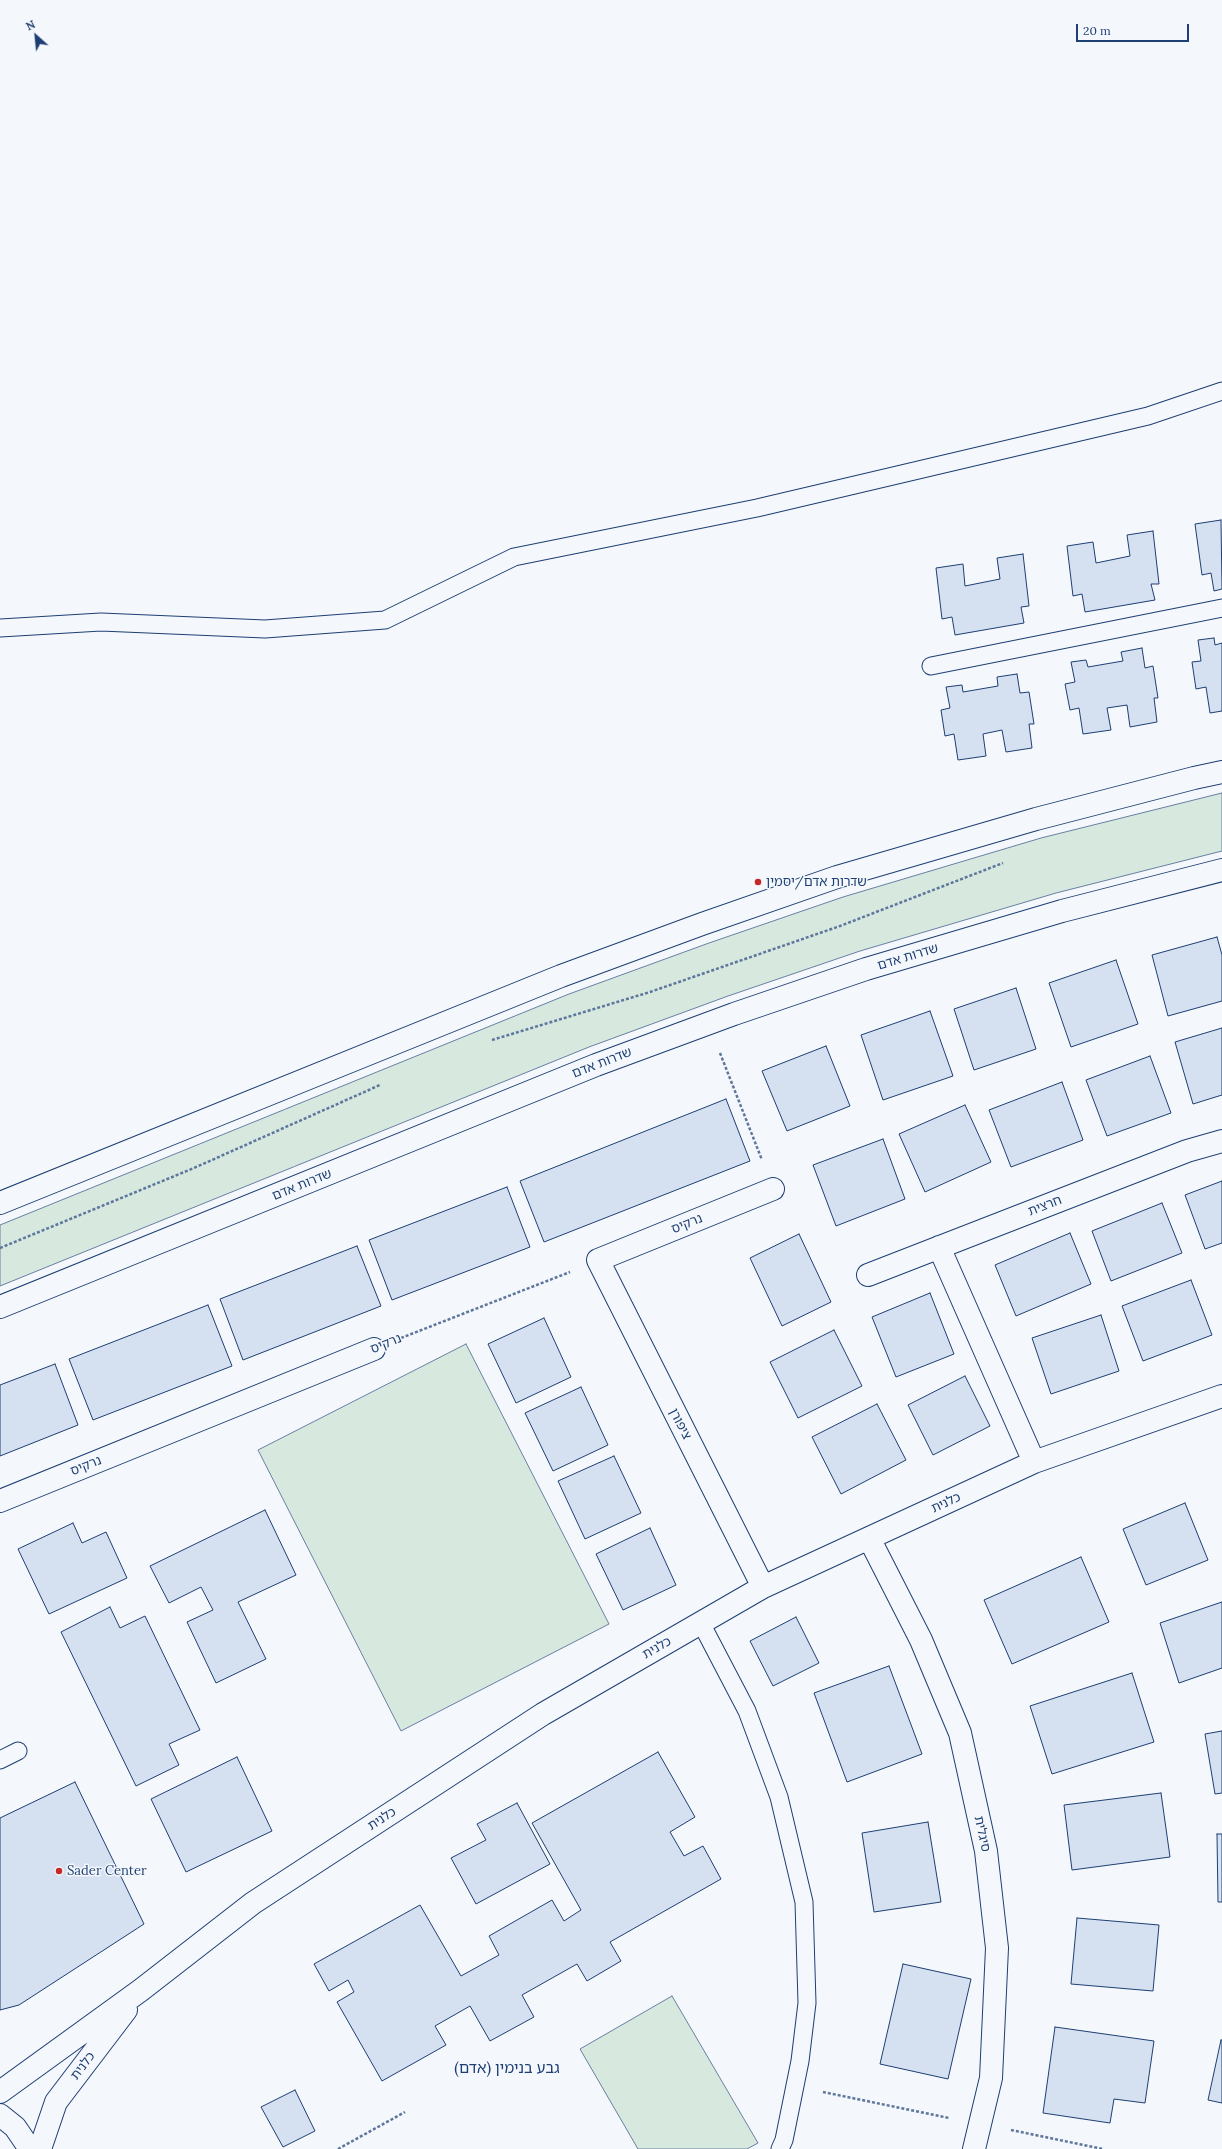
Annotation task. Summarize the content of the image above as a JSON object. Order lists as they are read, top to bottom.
{
  "streets": {
    "street": [
      "שדרות אדם",
      "חרצית",
      "נרקיס",
      "ציפורן",
      "כלנית",
      "סיגלית"
    ]
  },
  "crossings": [
    ["נרקיס", "ציפורן"],
    ["ציפורן", "כלנית"],
    ["כלנית", "סיגלית"]
  ],
  "districts": ["גבע בנימין (אדם)"],
  "places": ["שדרות אדם/יסמין", "Sader Center"],
  "scale_bar": "20 m",
  "north": "top left"
}
